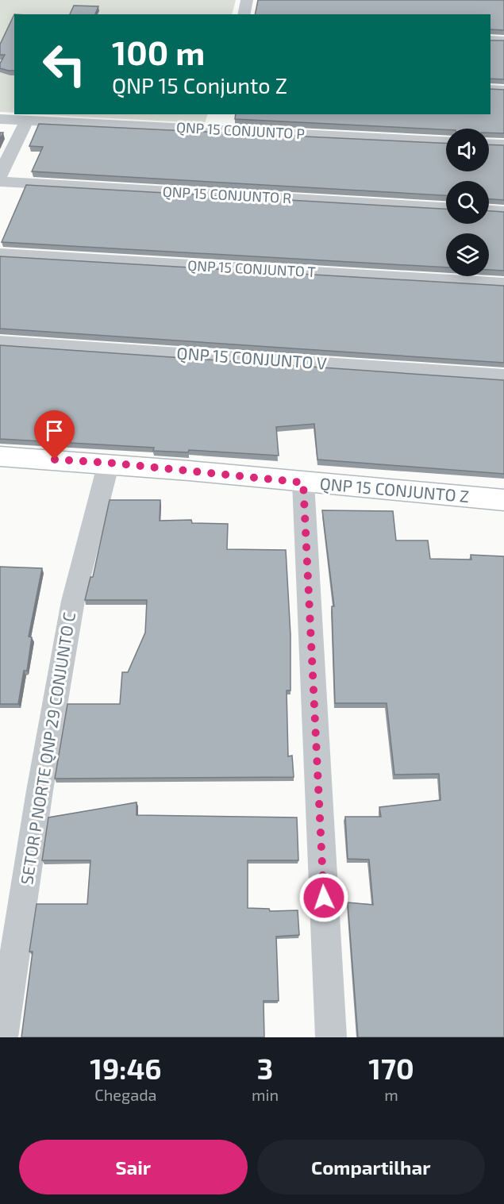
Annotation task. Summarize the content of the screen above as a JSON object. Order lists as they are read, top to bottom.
{
  "streets": {
    "street": [
      "QNP 15 CONJUNTO P",
      "QNP 15 CONJUNTO R",
      "QNP 15 CONJUNTO T",
      "QNP 15 CONJUNTO V",
      "QNP 15 CONJUNTO Z",
      "SETOR P NORTE QNP 29 CONJUNTO C"
    ]
  },
  "crossings": [
    ["QNP 15 CONJUNTO Z", "SETOR P NORTE QNP 29 CONJUNTO C"]
  ],
  "page": {
    "turn": ["100 m", "QNP 15 Conjunto Z"],
    "eta": [
      "19:46",
      "Chegada",
      "3",
      "min",
      "170",
      "m"
    ],
    "buttons": ["Sair", "Compartilhar"]
  }
}
